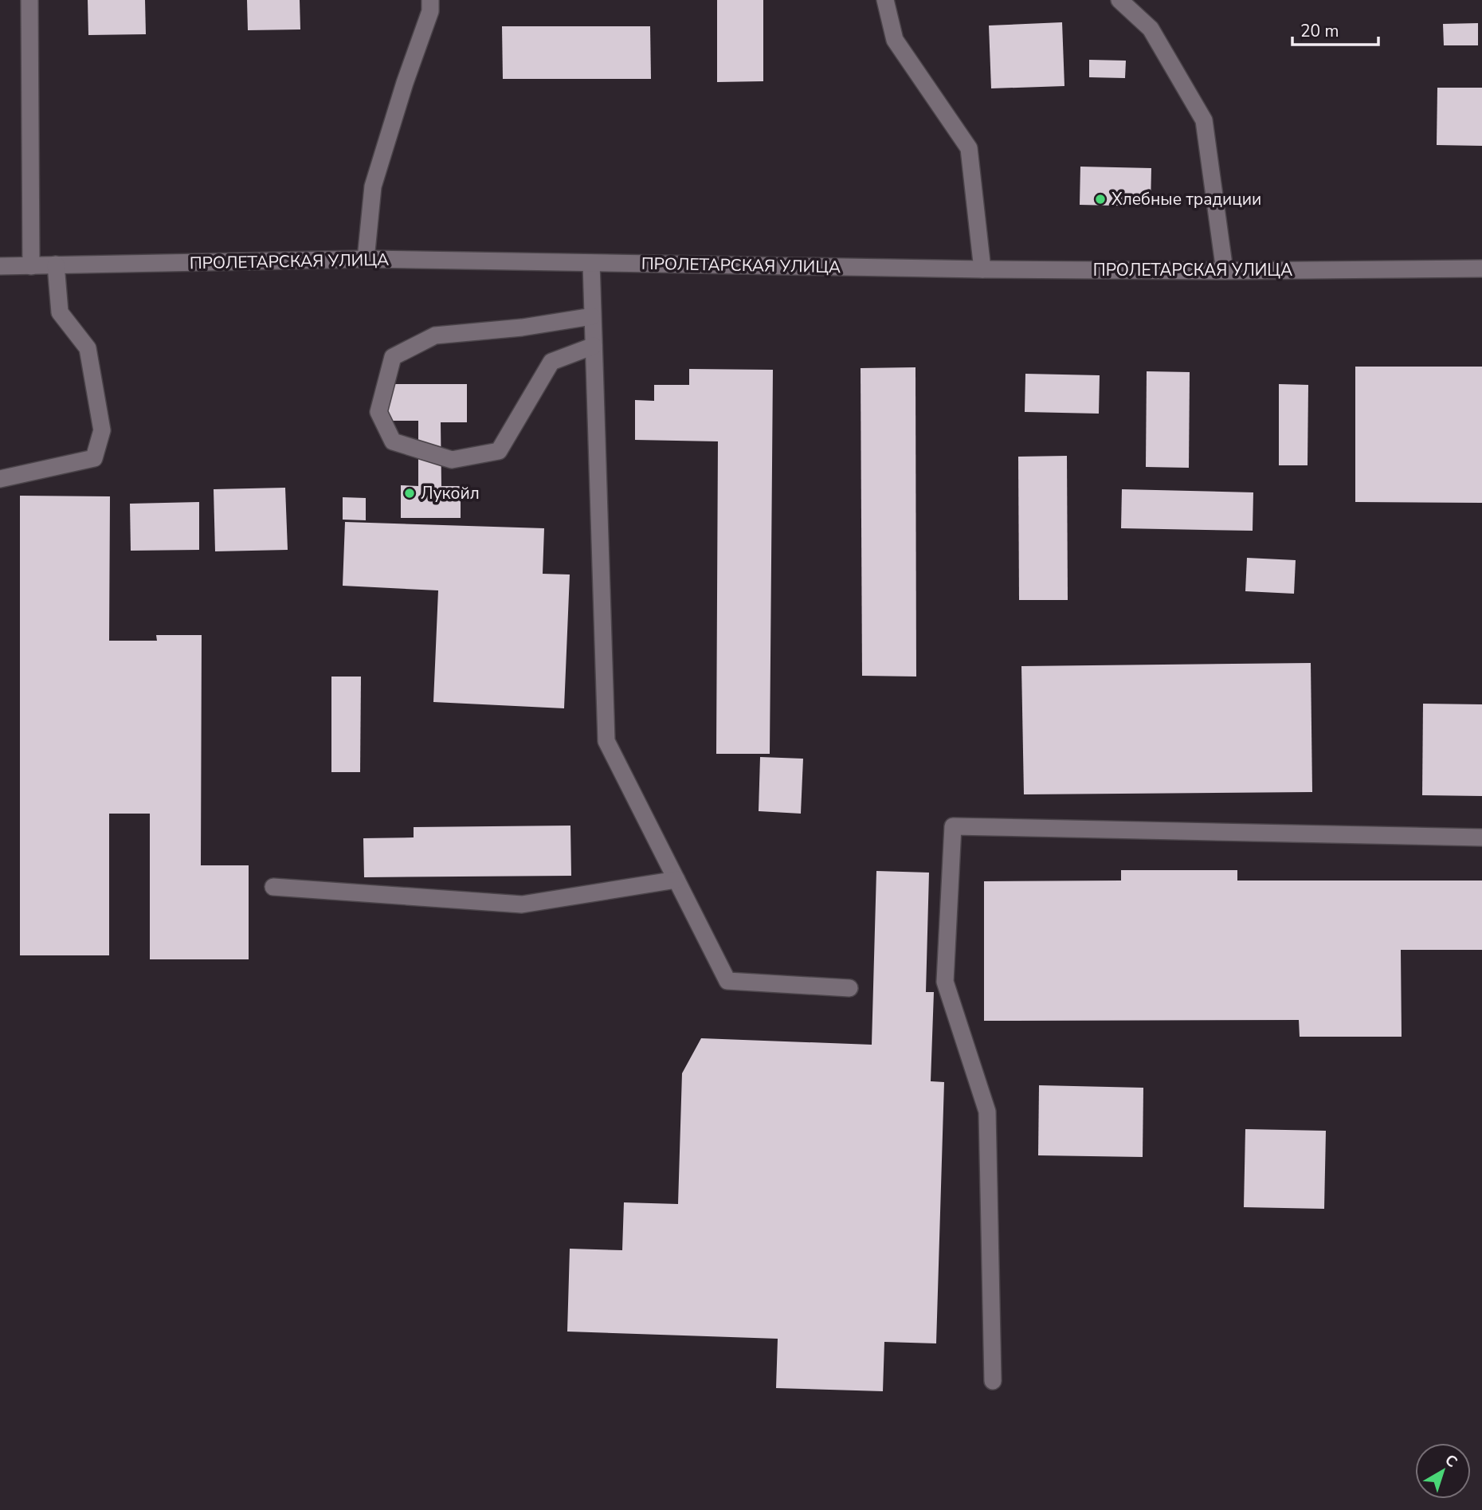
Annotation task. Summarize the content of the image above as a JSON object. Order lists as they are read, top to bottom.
{
  "streets": {
    "street": ["ПРОЛЕТАРСКАЯ УЛИЦА"]
  },
  "places": ["Хлебные традиции", "Лукойл"],
  "scale_bar": "20 m",
  "north": "top right"
}
